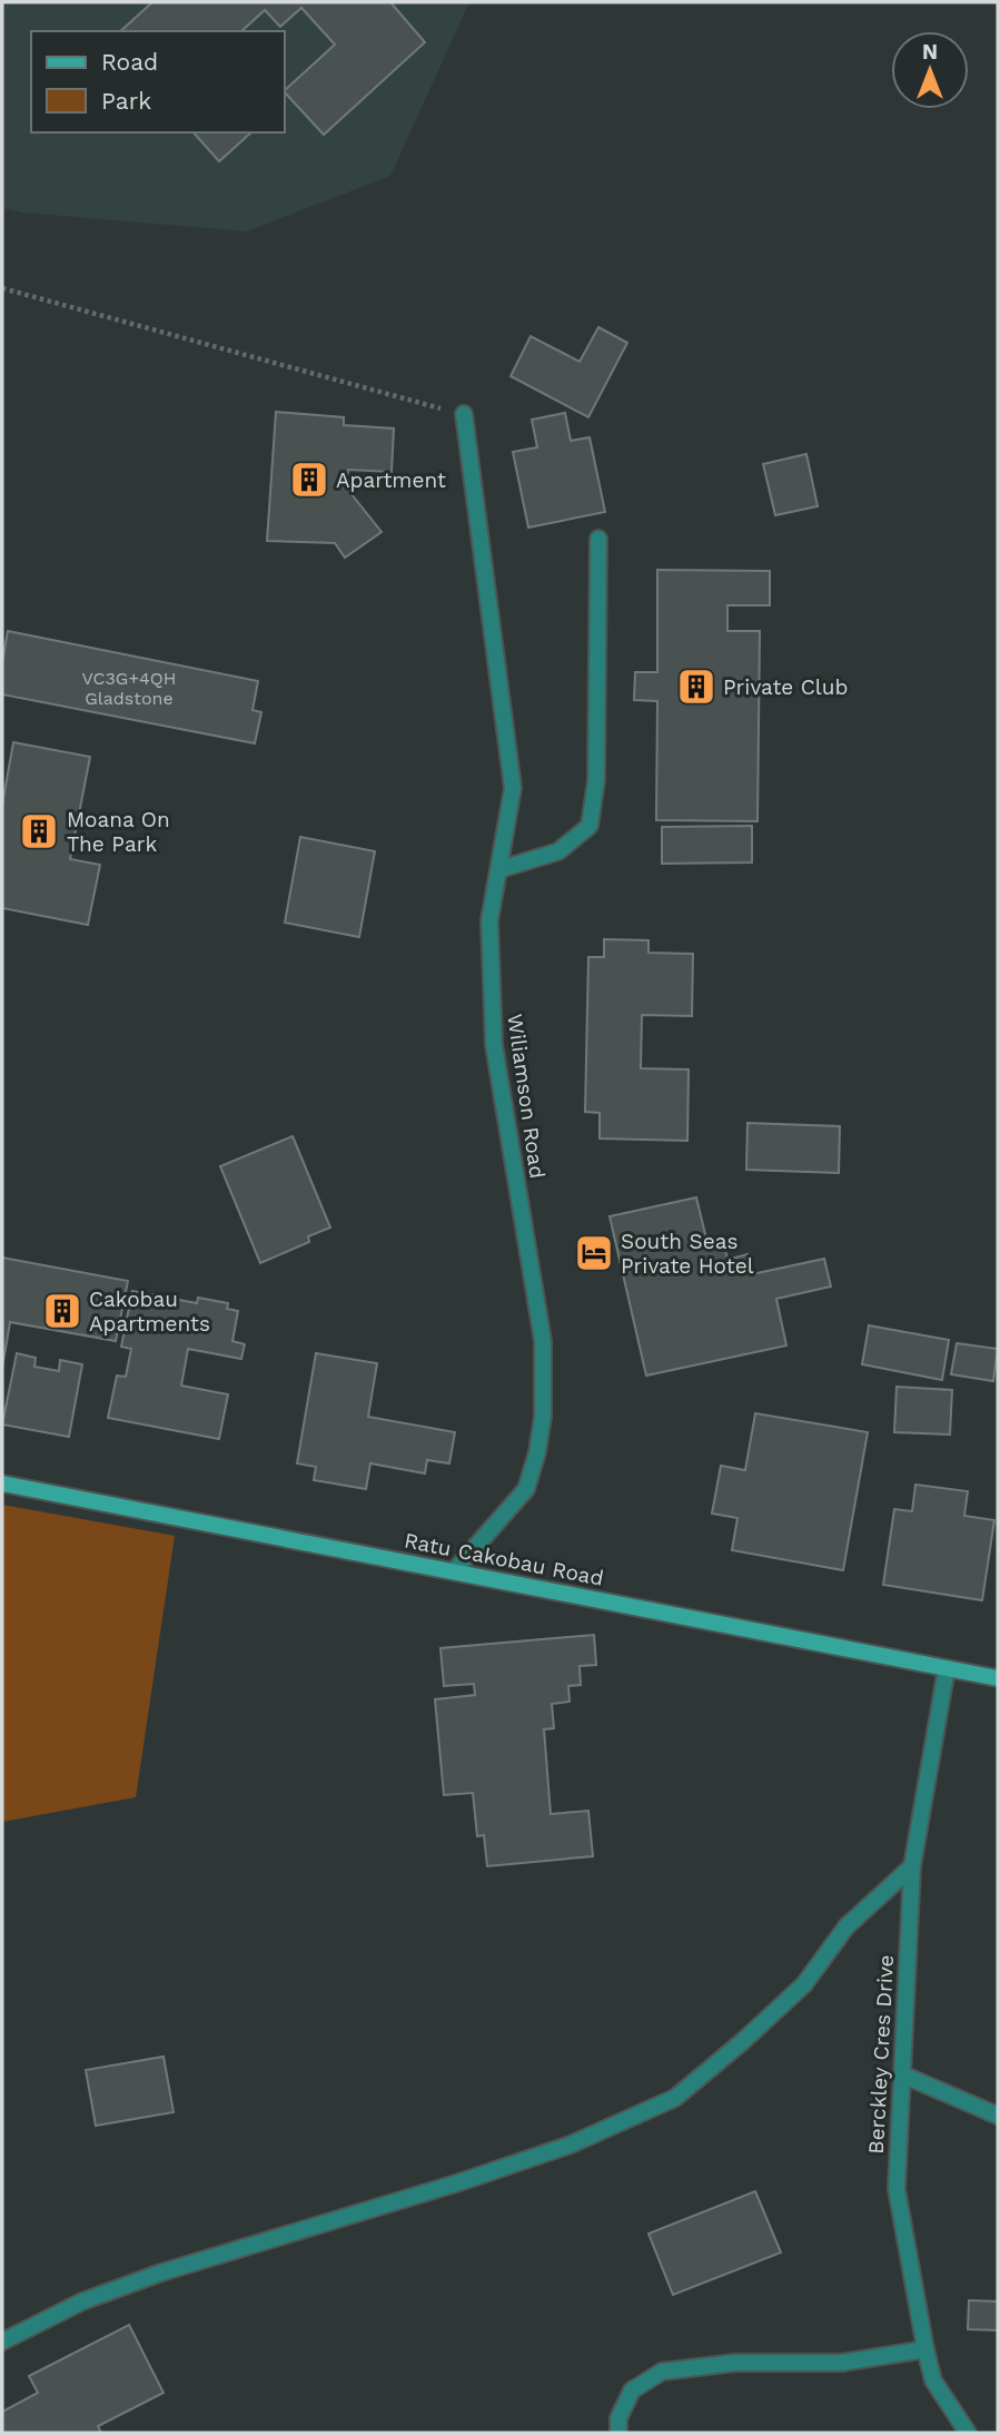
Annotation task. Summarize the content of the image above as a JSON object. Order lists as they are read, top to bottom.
{
  "streets": {
    "main road": ["Ratu Cakobau Road"],
    "street": ["Wiliamson Road", "Berckley Cres Drive"]
  },
  "crossings": [
    ["Wiliamson Road", "Ratu Cakobau Road"],
    ["Ratu Cakobau Road", "Berckley Cres Drive"]
  ],
  "places": {
    "building": [
      "Apartment",
      "Private Club",
      "Moana On The Park",
      "Cakobau Apartments"
    ],
    "hotel": ["South Seas Private Hotel"]
  },
  "house_numbers": ["VC3G+4QH Gladstone"],
  "legend": ["Road", "Park"],
  "north": "top"
}
